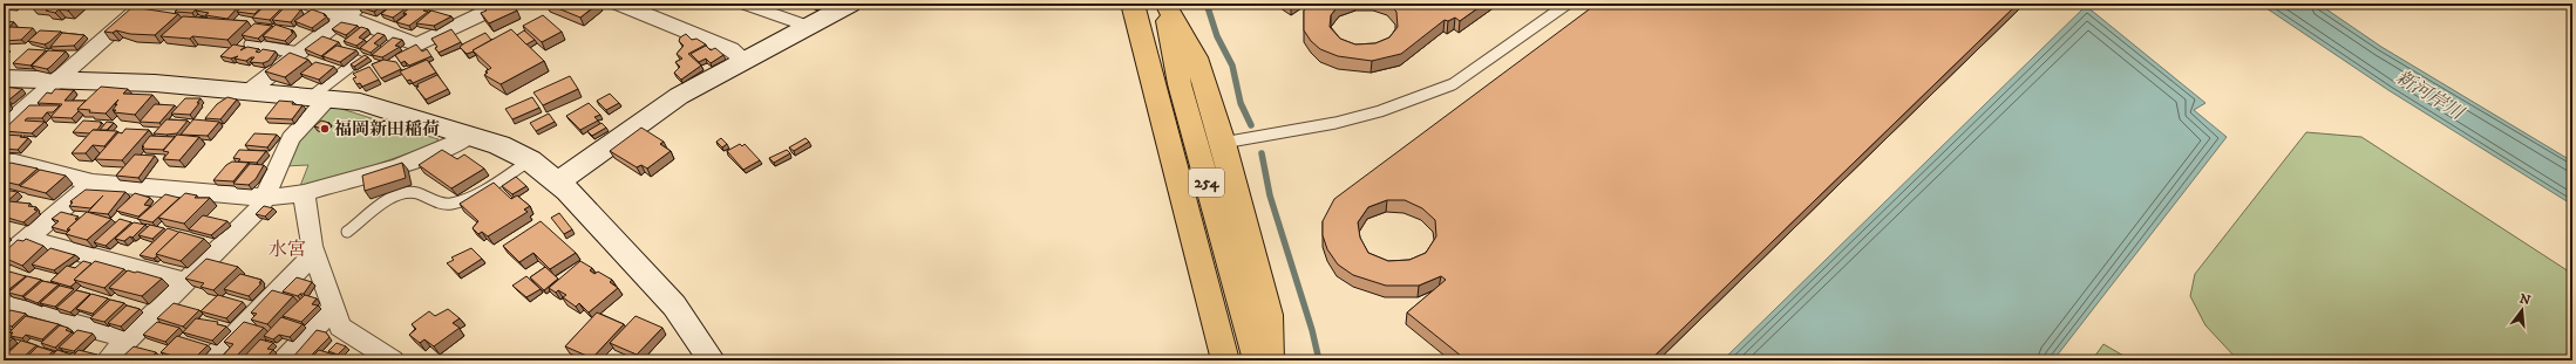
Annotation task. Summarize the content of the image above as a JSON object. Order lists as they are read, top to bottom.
{
  "streets": {
    "highway": ["254"]
  },
  "districts": ["水宮"],
  "water": ["新河岸川"],
  "places": ["福岡新田稲荷"],
  "north": "top"
}
